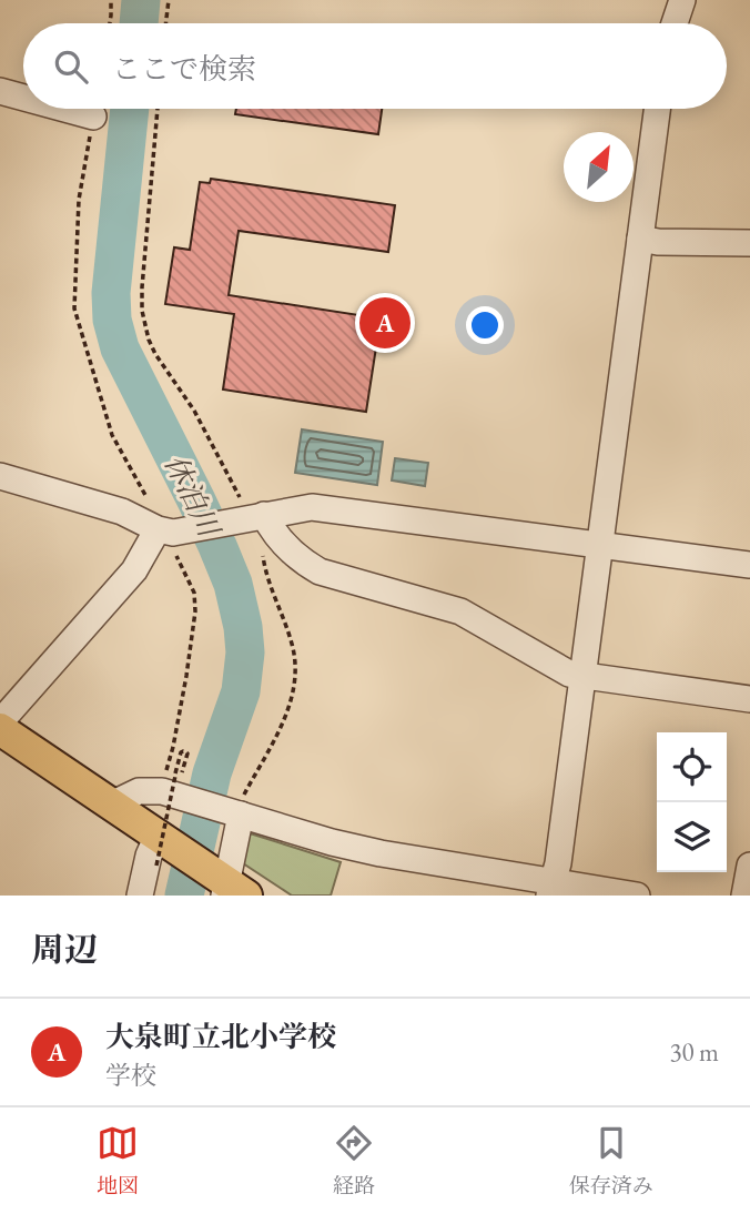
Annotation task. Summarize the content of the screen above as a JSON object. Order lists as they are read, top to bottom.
{
  "water": ["休泊川"],
  "north": "top right",
  "page": {
    "search": "ここで検索",
    "pins": "A",
    "heading": "周辺",
    "list": [
      {
        "mark": "A",
        "name": "大泉町立北小学校",
        "note": "学校",
        "value": "30 m"
      }
    ],
    "nav": ["地図", "経路", "保存済み"]
  }
}
